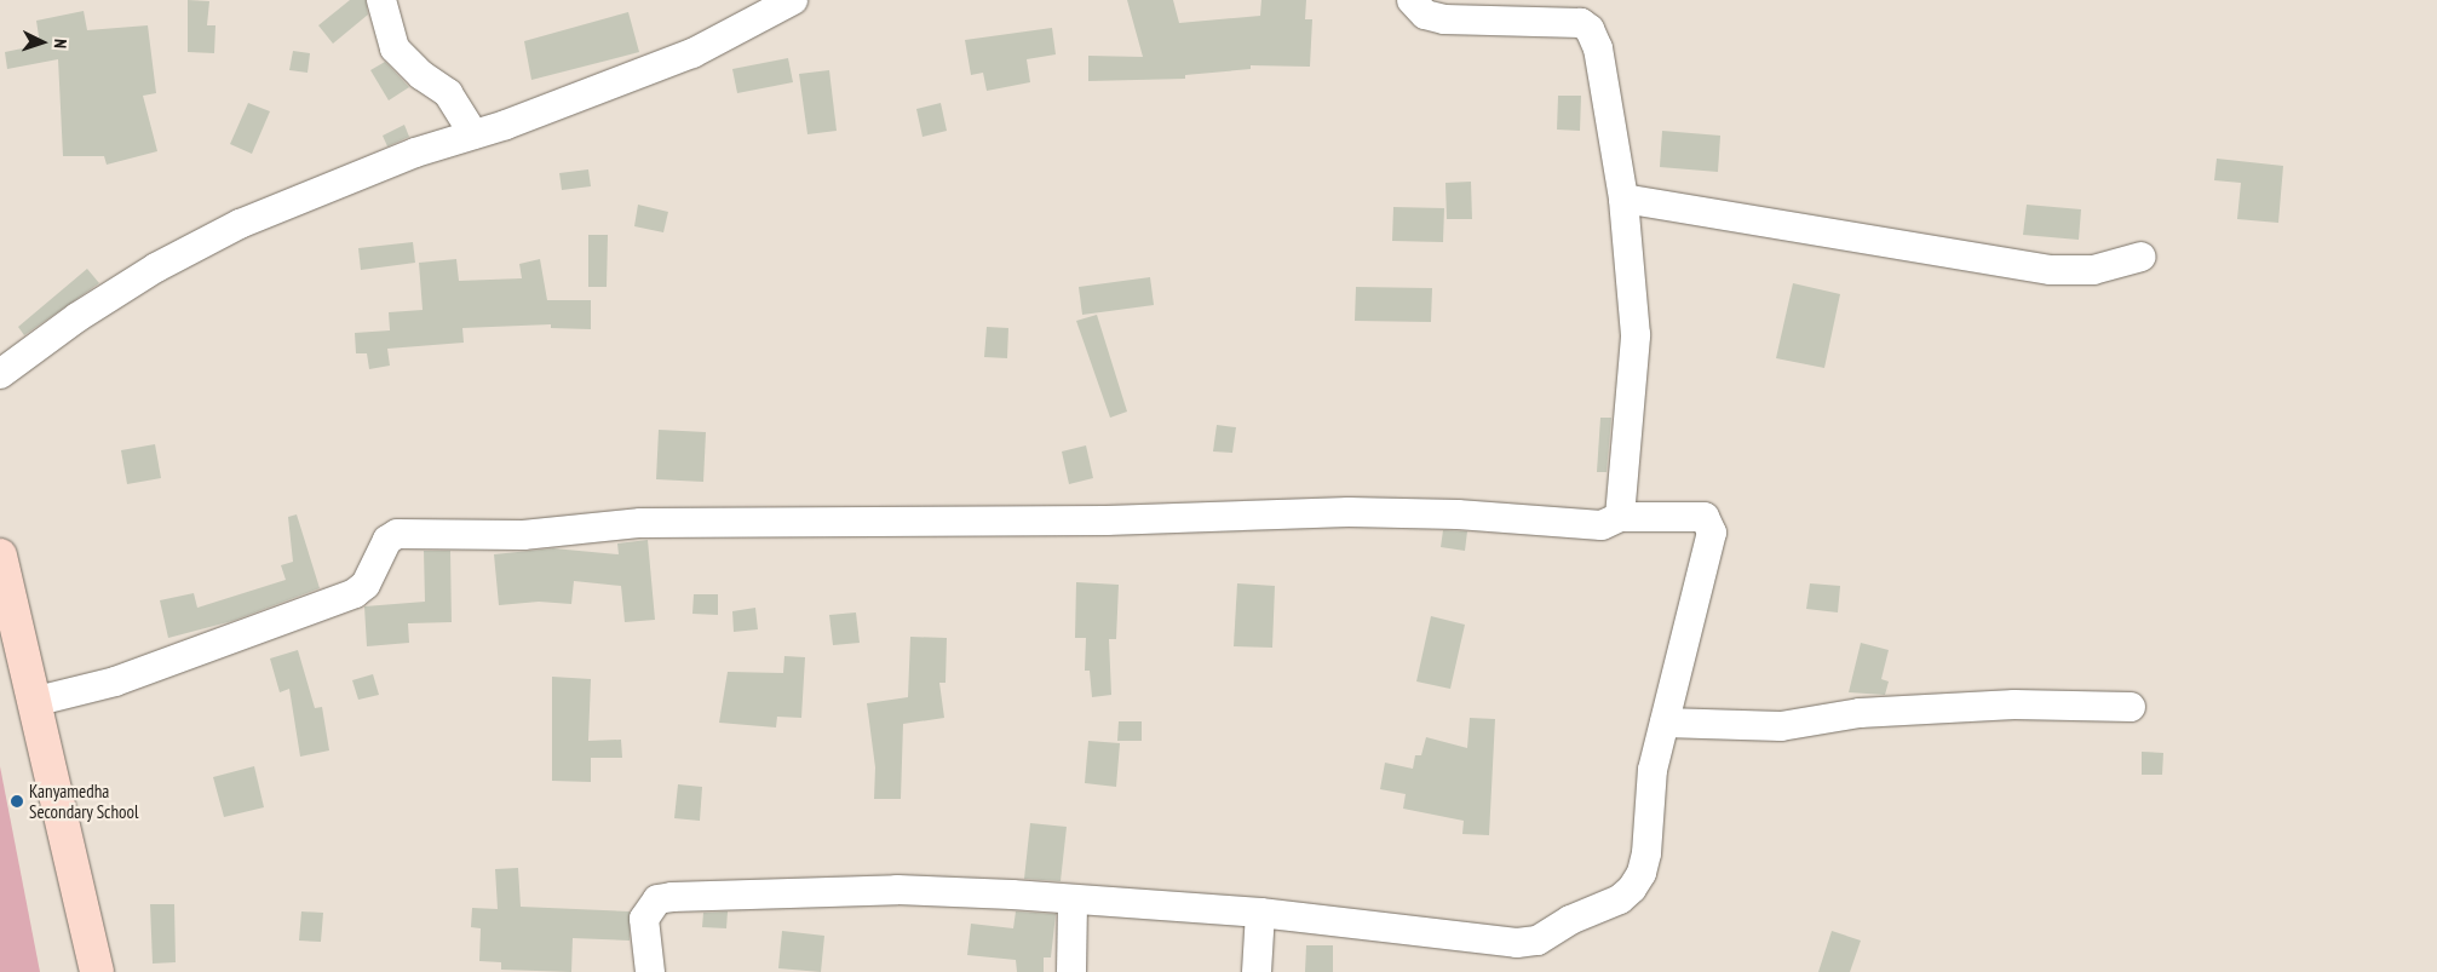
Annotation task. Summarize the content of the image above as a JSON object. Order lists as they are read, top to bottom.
{
  "places": ["Kanyamedha Secondary School"],
  "north": "right"
}
